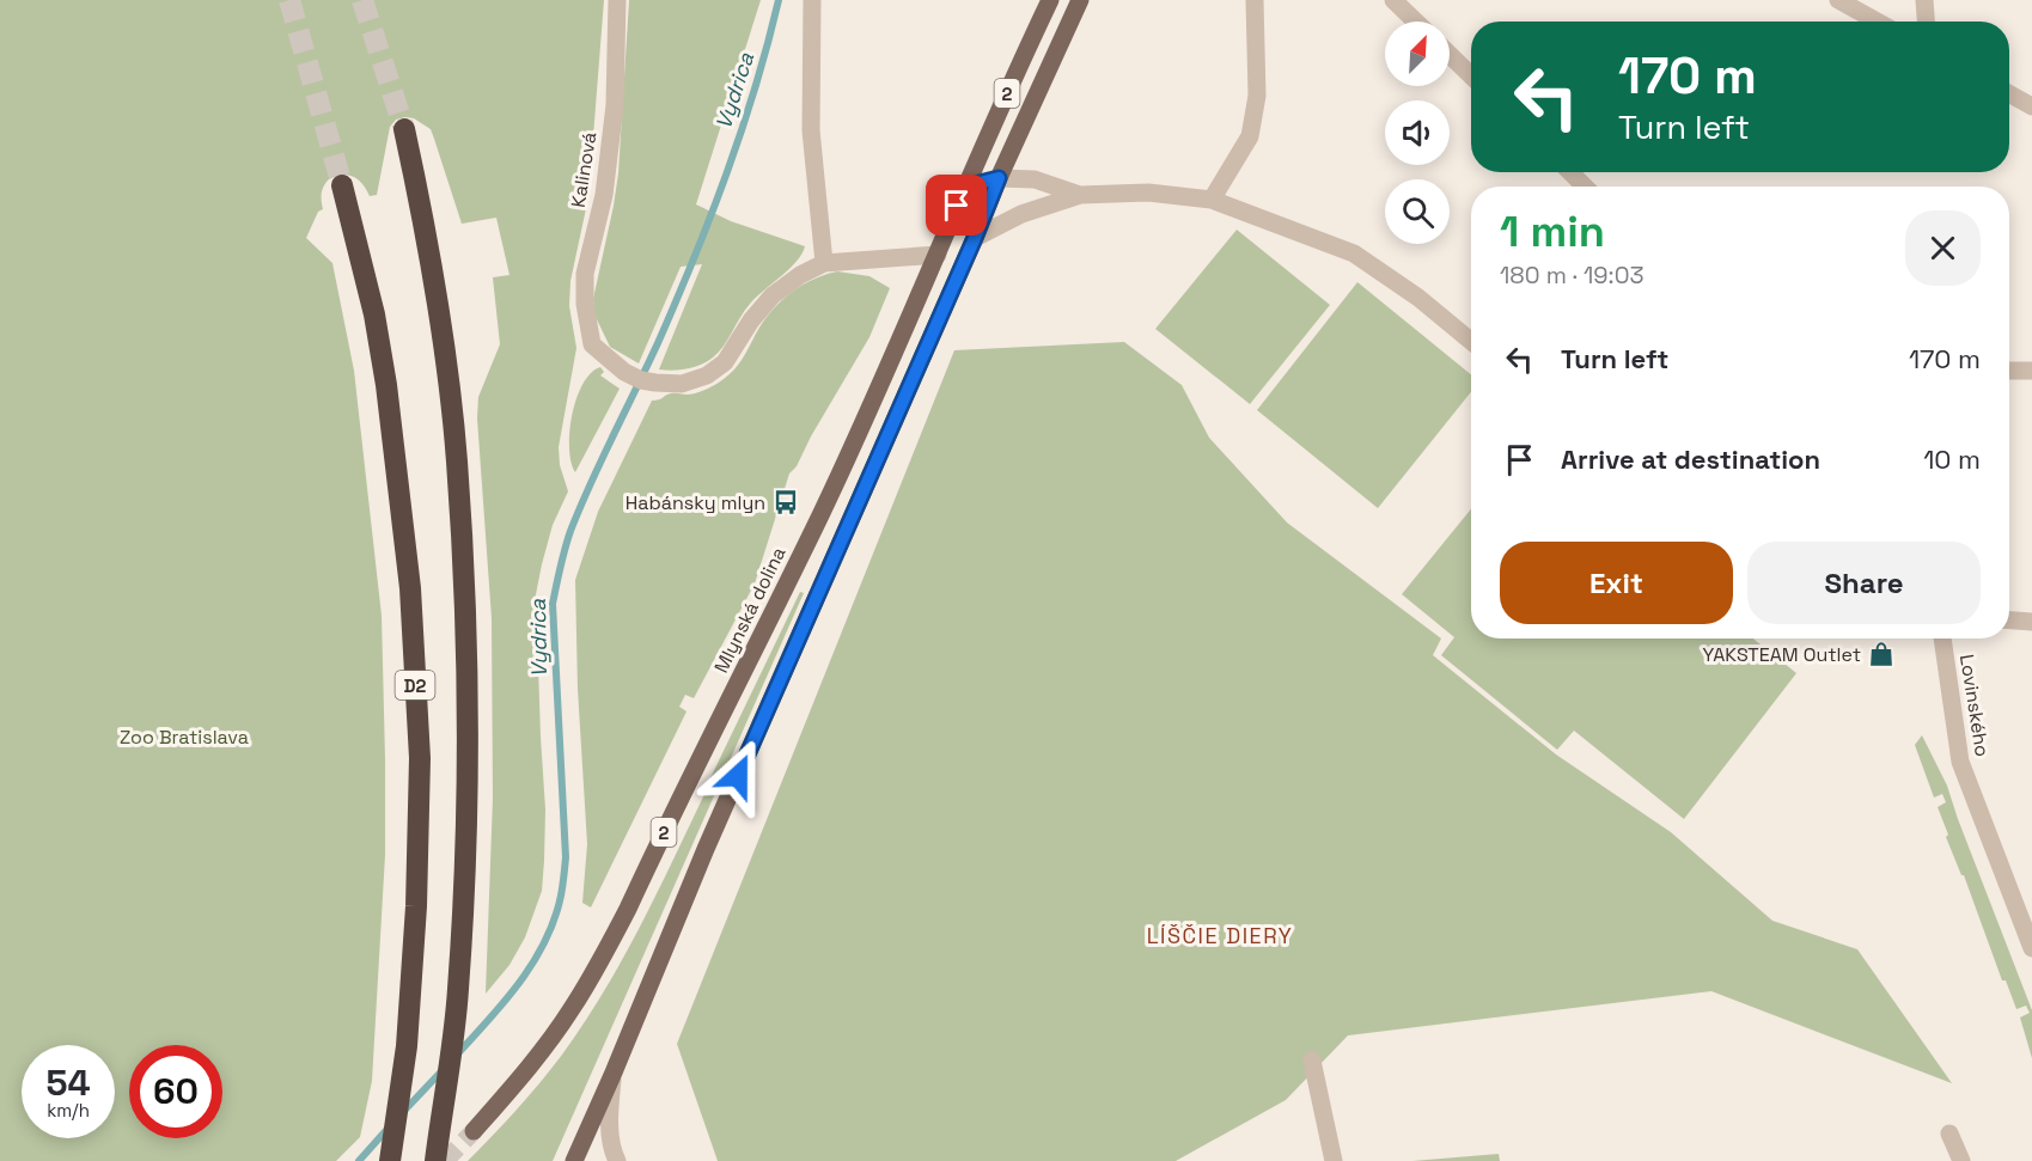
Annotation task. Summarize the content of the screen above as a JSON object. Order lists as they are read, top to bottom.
{
  "streets": {
    "highway": ["D2"],
    "main road": ["2", "Mlynská dolina"],
    "street": ["Kalinová", "Lovinského"]
  },
  "districts": ["LÍŠČIE DIERY"],
  "water": ["Vydrica"],
  "parks": ["Zoo Bratislava"],
  "places": {
    "bus stop": ["Habánsky mlyn"],
    "shop": ["YAKSTEAM Outlet"]
  },
  "north": "top right",
  "page": {
    "turn": ["170 m", "Turn left"],
    "heading": ["1 min", "180 m · 19:03"],
    "list": [
      {
        "name": "Turn left",
        "value": "170 m"
      },
      {
        "name": "Arrive at destination",
        "value": "10 m"
      }
    ],
    "buttons": ["Exit", "Share"],
    "speed": "54 km/h",
    "limit": "60"
  }
}
